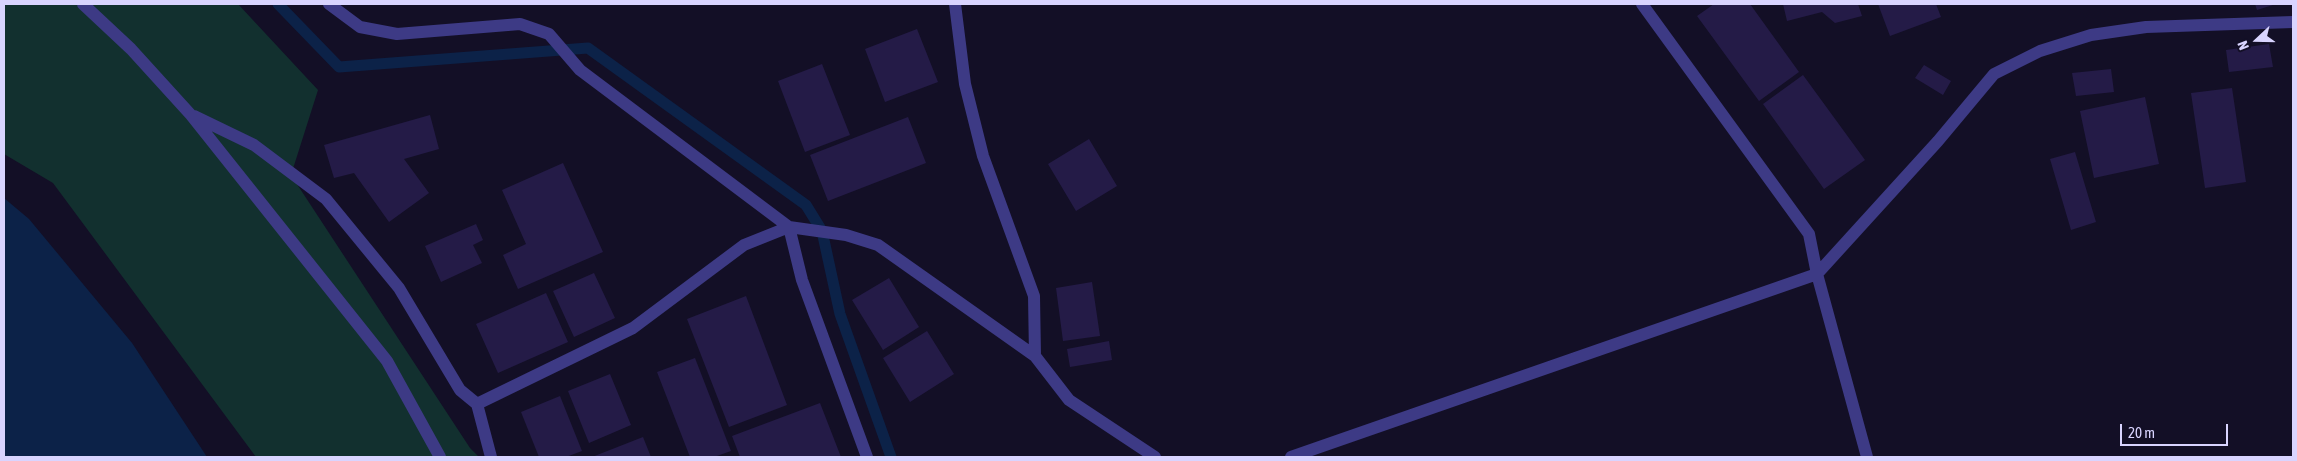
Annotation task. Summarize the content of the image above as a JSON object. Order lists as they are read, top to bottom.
{
  "scale_bar": "20 m",
  "north": "left"
}
